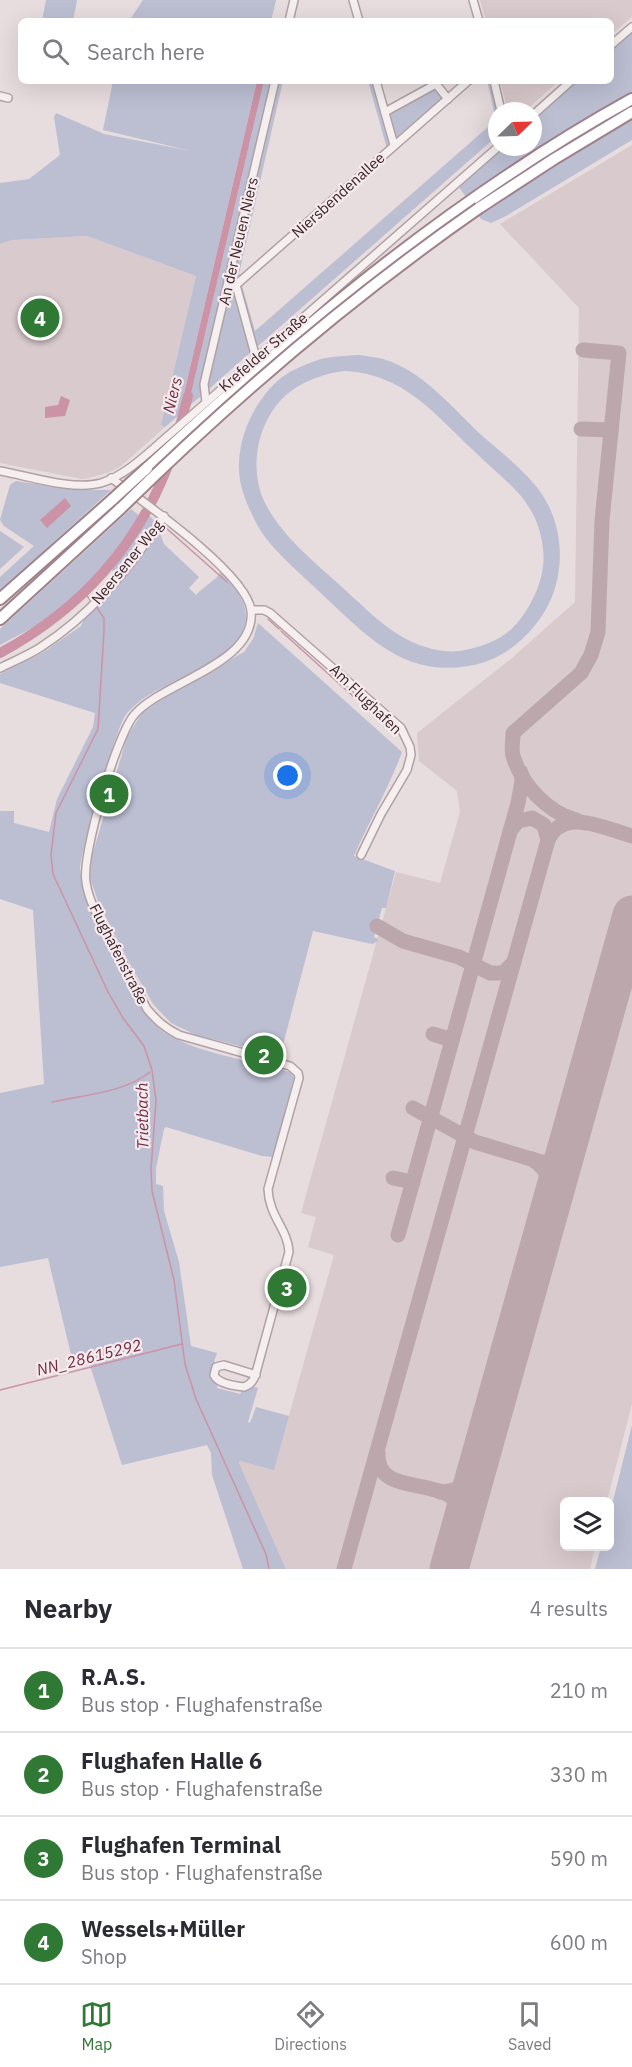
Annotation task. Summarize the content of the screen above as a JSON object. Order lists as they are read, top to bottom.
{
  "streets": {
    "street": [
      "Niersbendenallee",
      "An der Neuen Niers",
      "Krefelder Straße",
      "Neersener Weg",
      "Am Flughafen",
      "Flughafenstraße"
    ]
  },
  "crossings": [
    ["Niersbendenallee", "An der Neuen Niers"],
    ["An der Neuen Niers", "Krefelder Straße"],
    ["Am Flughafen", "Flughafenstraße"]
  ],
  "water": ["Niers", "Trietbach", "NN_28615292"],
  "north": "top right",
  "page": {
    "search": "Search here",
    "pins": [
      "4",
      "1",
      "2",
      "3"
    ],
    "heading": ["Nearby", "4 results"],
    "list": [
      {
        "mark": "1",
        "name": "R.A.S.",
        "note": "Bus stop · Flughafenstraße",
        "value": "210 m"
      },
      {
        "mark": "2",
        "name": "Flughafen Halle 6",
        "note": "Bus stop · Flughafenstraße",
        "value": "330 m"
      },
      {
        "mark": "3",
        "name": "Flughafen Terminal",
        "note": "Bus stop · Flughafenstraße",
        "value": "590 m"
      },
      {
        "mark": "4",
        "name": "Wessels+Müller",
        "note": "Shop",
        "value": "600 m"
      }
    ],
    "nav": ["Map", "Directions", "Saved"]
  }
}
